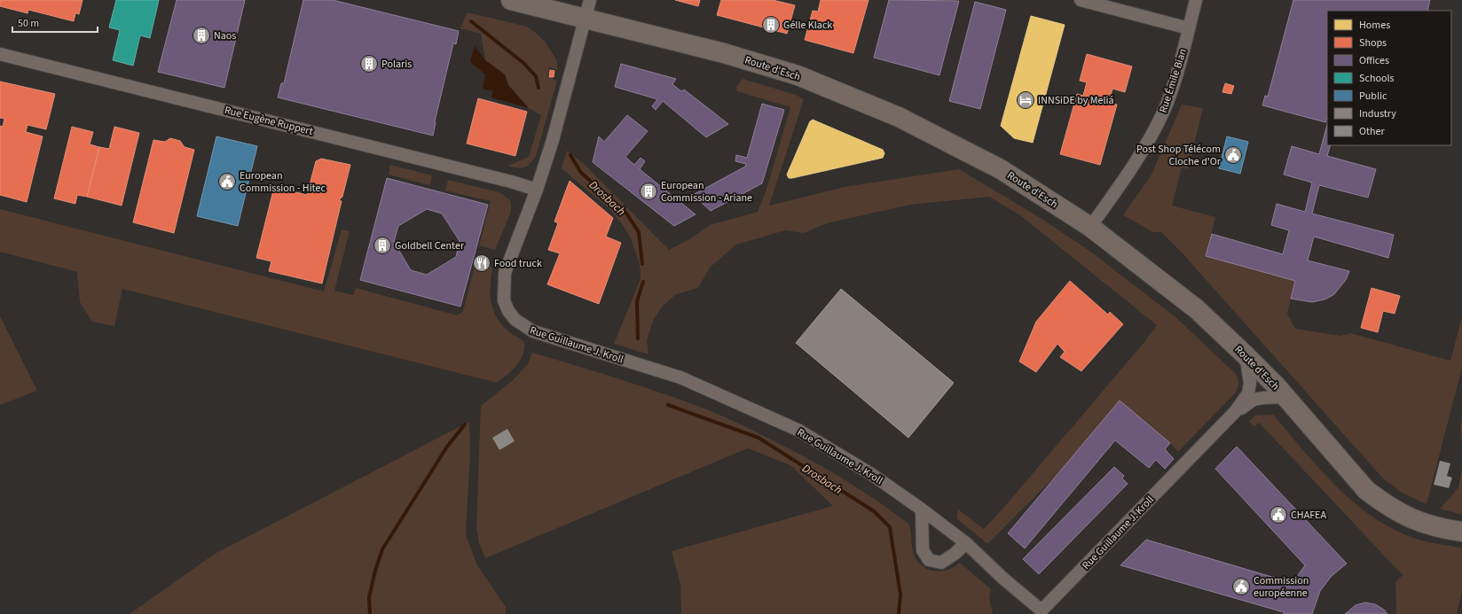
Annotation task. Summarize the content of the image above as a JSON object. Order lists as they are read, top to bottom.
{
  "streets": {
    "main road": ["Route d'Esch"],
    "street": ["Rue Émile Bian", "Rue Eugène Ruppert", "Rue Guillaume J. Kroll"]
  },
  "crossings": [
    ["Route d'Esch", "Rue Émile Bian"],
    ["Route d'Esch", "Rue Guillaume J. Kroll"],
    ["Rue Eugène Ruppert", "Rue Guillaume J. Kroll"]
  ],
  "water": ["Drosbach"],
  "places": {
    "building": [
      "Gélle Klack",
      "Naos",
      "Polaris",
      "European Commission - Ariane",
      "Goldbell Center"
    ],
    "hotel": ["INNSiDE by Meliá"],
    "public building": [
      "Post Shop Télécom Cloche d'Or",
      "European Commission - Hitec",
      "CHAFEA",
      "Commission européenne"
    ],
    "restaurant": ["Food truck"]
  },
  "legend": [
    "Homes",
    "Shops",
    "Offices",
    "Schools",
    "Public",
    "Industry",
    "Other"
  ],
  "scale_bar": "50 m"
}
